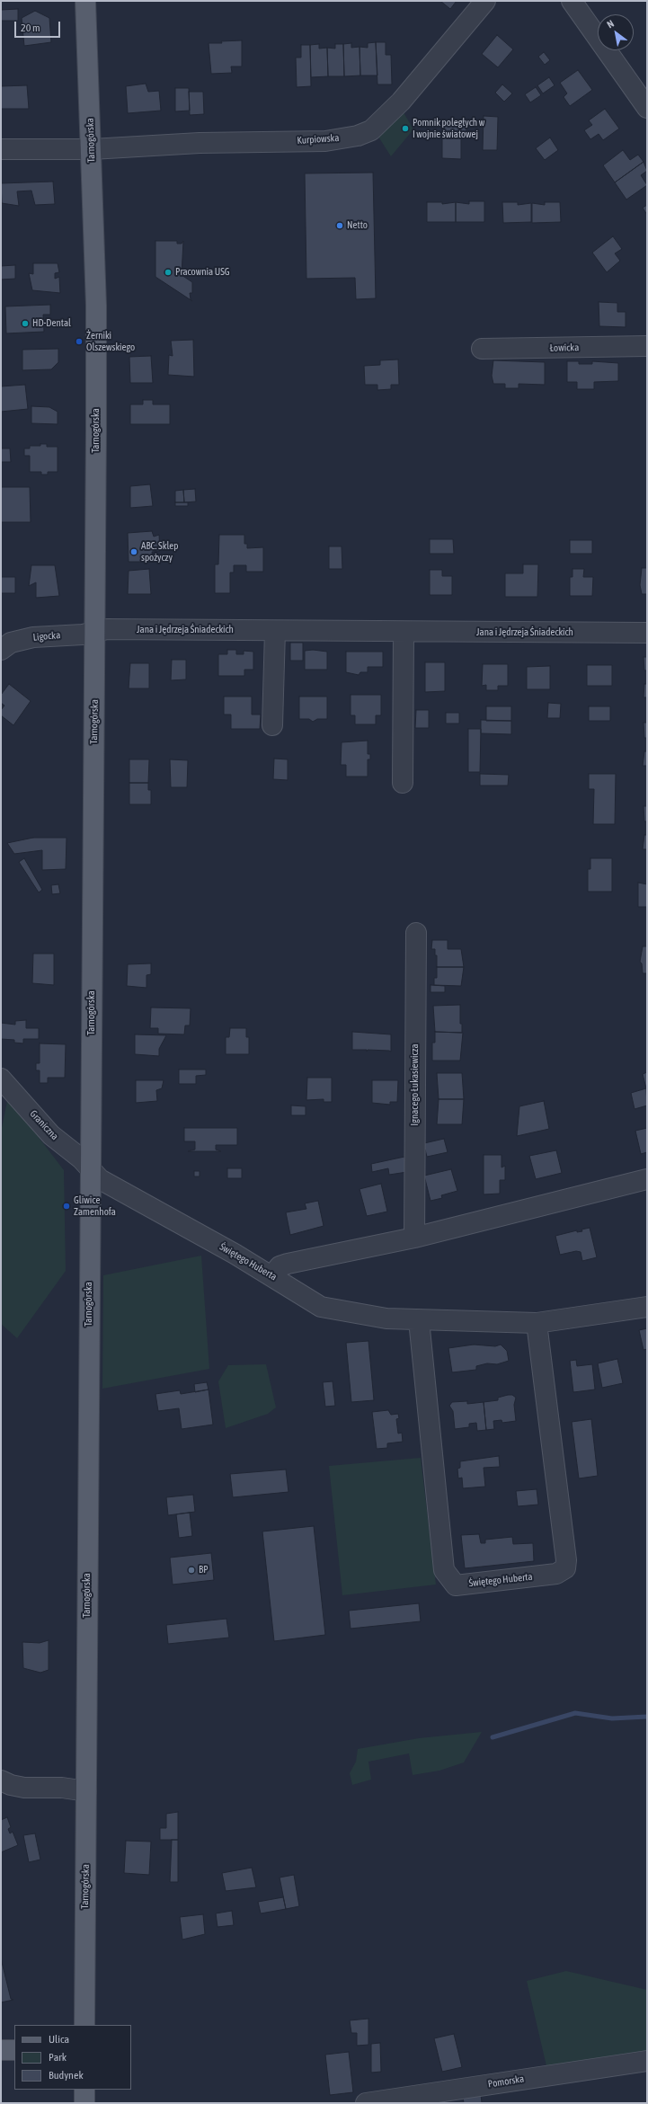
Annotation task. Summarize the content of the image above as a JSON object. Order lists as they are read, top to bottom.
{
  "streets": {
    "main road": ["Tarnogórska"],
    "street": [
      "Kurpiowska",
      "Łowicka",
      "Jana i Jędrzeja Śniadeckich",
      "Ligocka",
      "Ignacego Łukasiewicza",
      "Graniczna",
      "Świętego Huberta",
      "Pomorska"
    ]
  },
  "crossings": [
    ["Kurpiowska", "Tarnogórska"],
    ["Tarnogórska", "Jana i Jędrzeja Śniadeckich"],
    ["Tarnogórska", "Ligocka"],
    ["Tarnogórska", "Graniczna"],
    ["Tarnogórska", "Świętego Huberta"],
    ["Jana i Jędrzeja Śniadeckich", "Ligocka"],
    ["Graniczna", "Świętego Huberta"]
  ],
  "places": [
    "Pomnik poległych w I wojnie światowej",
    "Netto",
    "Pracownia USG",
    "HD-Dental",
    "Żerniki Olszewskiego",
    "ABC. Sklep spożyczy",
    "Gliwice Zamenhofa",
    "BP"
  ],
  "legend": ["Ulica", "Park", "Budynek"],
  "scale_bar": "20 m",
  "north": "top left"
}
